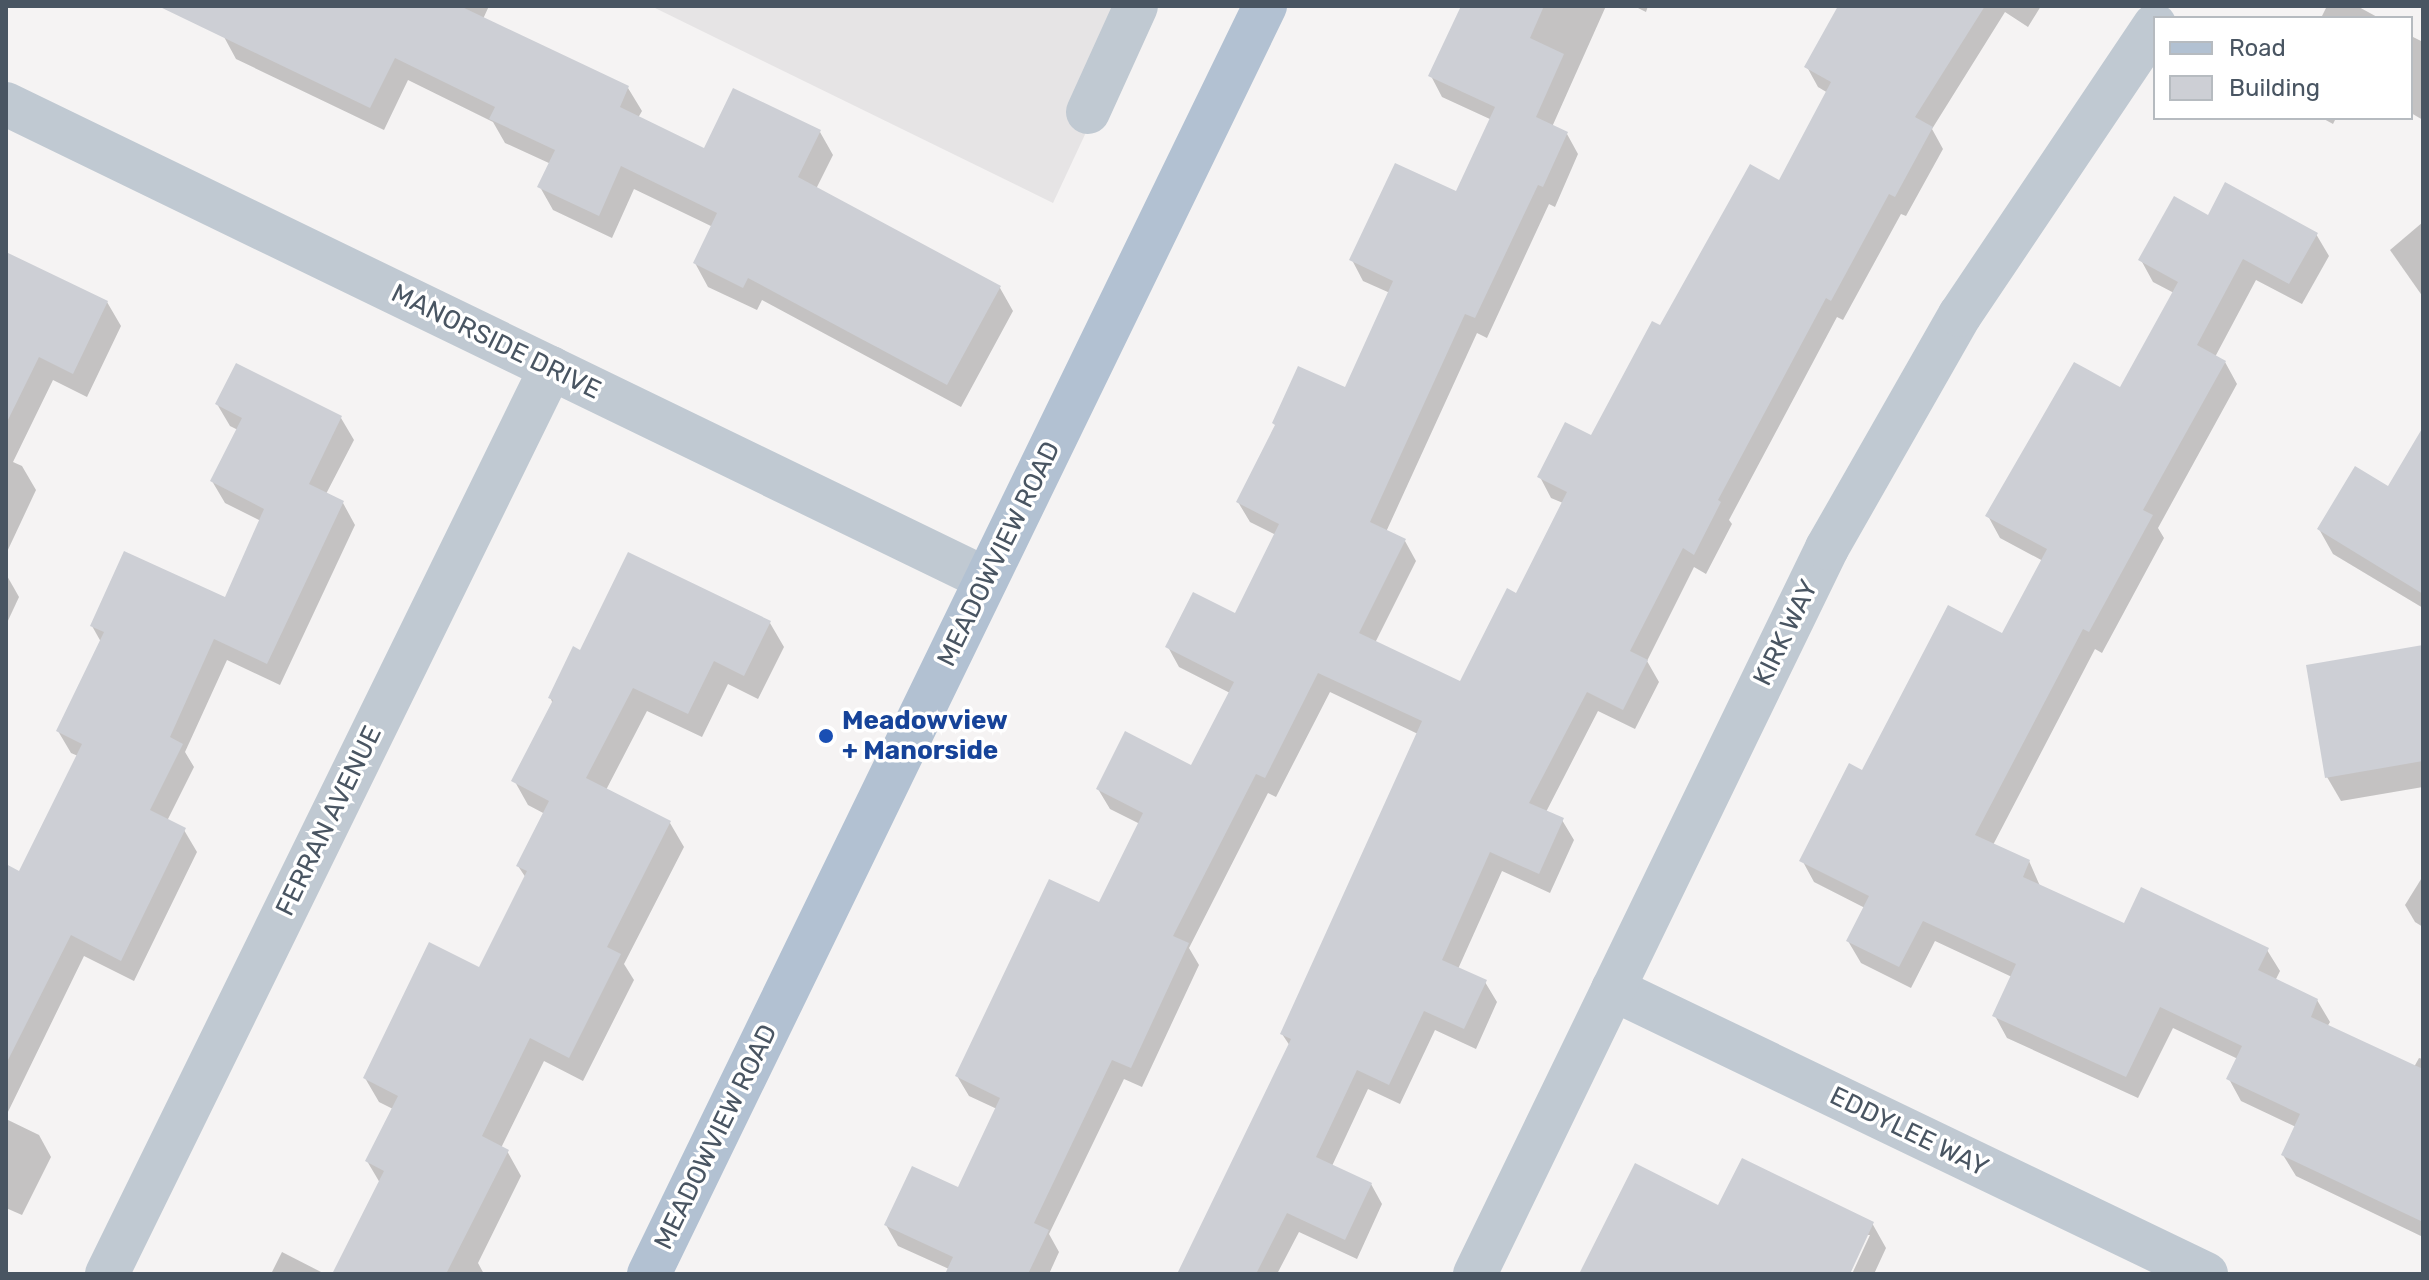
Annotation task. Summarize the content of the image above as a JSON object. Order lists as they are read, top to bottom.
{
  "streets": {
    "main road": ["MEADOWVIEW ROAD"],
    "street": [
      "MANORSIDE DRIVE",
      "KIRK WAY",
      "FERRAN AVENUE",
      "EDDYLEE WAY"
    ]
  },
  "crossings": [
    ["MANORSIDE DRIVE", "MEADOWVIEW ROAD"],
    ["MANORSIDE DRIVE", "FERRAN AVENUE"],
    ["KIRK WAY", "EDDYLEE WAY"]
  ],
  "places": ["Meadowview + Manorside"],
  "legend": ["Road", "Building"]
}
